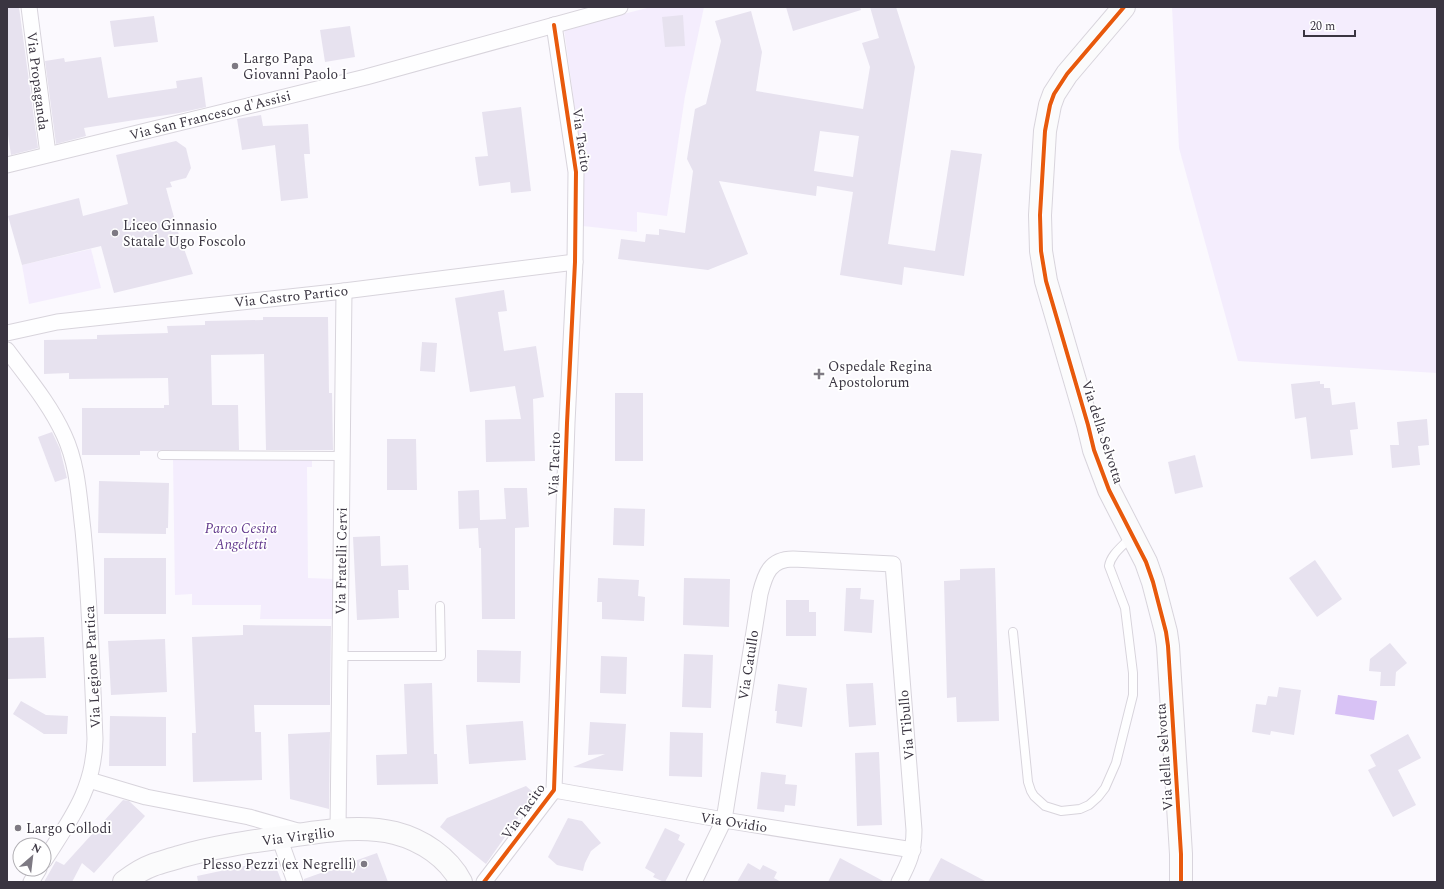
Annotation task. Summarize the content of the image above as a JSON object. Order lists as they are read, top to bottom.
{
  "streets": {
    "street": [
      "Via Propaganda",
      "Via San Francesco d'Assisi",
      "Via Tacito",
      "Via Castro Partico",
      "Via della Selvotta",
      "Via Fratelli Cervi",
      "Via Catullo",
      "Via Legione Partica",
      "Via Tibullo",
      "Via Ovidio",
      "Via Virgilio"
    ]
  },
  "crossings": [
    ["Via Propaganda", "Via San Francesco d'Assisi"],
    ["Via San Francesco d'Assisi", "Via Tacito"],
    ["Via Tacito", "Via Castro Partico"],
    ["Via Tacito", "Via Ovidio"],
    ["Via Castro Partico", "Via Fratelli Cervi"],
    ["Via Fratelli Cervi", "Via Virgilio"],
    ["Via Catullo", "Via Tibullo"],
    ["Via Catullo", "Via Ovidio"],
    ["Via Tibullo", "Via Ovidio"]
  ],
  "parks": ["Parco Cesira Angeletti"],
  "places": {
    "other": [
      "Largo Papa Giovanni Paolo I",
      "Liceo Ginnasio Statale Ugo Foscolo",
      "Largo Collodi",
      "Plesso Pezzi (ex Negrelli)"
    ],
    "health": ["Ospedale Regina Apostolorum"]
  },
  "scale_bar": "20 m",
  "north": "top right"
}
